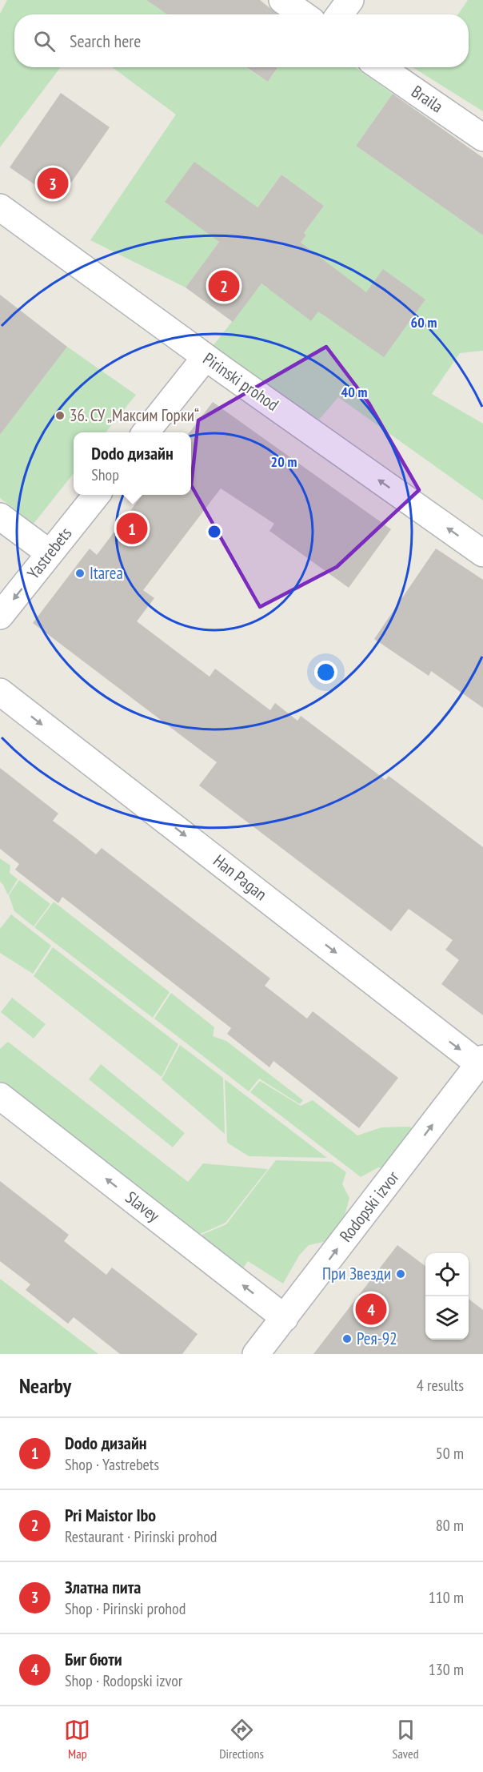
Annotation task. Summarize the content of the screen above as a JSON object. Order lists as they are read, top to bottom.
{
  "streets": {
    "street": [
      "Braila",
      "Pirinski prohod",
      "Yastrebets",
      "Han Pagan",
      "Slavey",
      "Rodopski izvor"
    ]
  },
  "crossings": [
    ["Han Pagan", "Rodopski izvor"],
    ["Slavey", "Rodopski izvor"]
  ],
  "one_way": [
    "Pirinski prohod",
    "Yastrebets",
    "Han Pagan",
    "Slavey",
    "Rodopski izvor"
  ],
  "places": [
    "36. СУ „Максим Горки“",
    "Itarea",
    "При Звезди",
    "Рея-92"
  ],
  "page": {
    "search": "Search here",
    "pins": [
      "3",
      "2",
      "1",
      "4"
    ],
    "popup": ["Dodo дизайн", "Shop"],
    "heading": ["Nearby", "4 results"],
    "list": [
      {
        "mark": "1",
        "name": "Dodo дизайн",
        "note": "Shop · Yastrebets",
        "value": "50 m"
      },
      {
        "mark": "2",
        "name": "Pri Maistor Ibo",
        "note": "Restaurant · Pirinski prohod",
        "value": "80 m"
      },
      {
        "mark": "3",
        "name": "Златна пита",
        "note": "Shop · Pirinski prohod",
        "value": "110 m"
      },
      {
        "mark": "4",
        "name": "Биг бюти",
        "note": "Shop · Rodopski izvor",
        "value": "130 m"
      }
    ],
    "nav": ["Map", "Directions", "Saved"]
  },
  "rings": ["60 m", "40 m", "20 m"]
}
